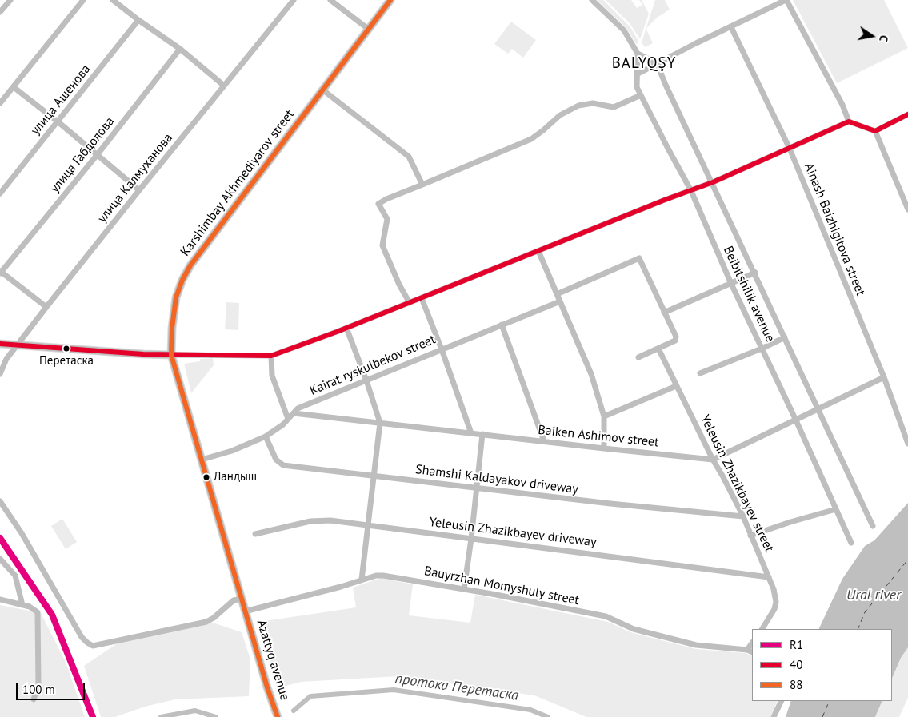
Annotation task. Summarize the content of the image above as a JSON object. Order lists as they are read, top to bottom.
{
  "streets": {
    "main road": ["Karshimbay Akhmediyarov street", "Azattyq avenue"],
    "street": [
      "улица Ашенова",
      "улица Габдолова",
      "улица Калмуханова",
      "Ainash Baizhigitova street",
      "Beibitshilik avenue",
      "Kairat ryskulbekov street",
      "Baiken Ashimov street",
      "Shamshi Kaldayakov driveway",
      "Yeleusin Zhazikbayev street",
      "Yeleusin Zhazikbayev driveway",
      "Bauyrzhan Momyshuly street"
    ]
  },
  "crossings": [
    ["Karshimbay Akhmediyarov street", "Kairat ryskulbekov street"],
    ["Karshimbay Akhmediyarov street", "Bauyrzhan Momyshuly street"],
    ["Karshimbay Akhmediyarov street", "Azattyq avenue"],
    ["Kairat ryskulbekov street", "Baiken Ashimov street"],
    ["Kairat ryskulbekov street", "Shamshi Kaldayakov driveway"],
    ["Baiken Ashimov street", "Yeleusin Zhazikbayev street"],
    ["Shamshi Kaldayakov driveway", "Yeleusin Zhazikbayev street"],
    ["Yeleusin Zhazikbayev street", "Yeleusin Zhazikbayev driveway"],
    ["Bauyrzhan Momyshuly street", "Azattyq avenue"]
  ],
  "districts": ["BALYQŞY"],
  "water": ["Ural river", "протока Перетаска"],
  "places": ["Перетаска", "Ландыш"],
  "lines": ["transit line 88", "transit line 40", "transit line R1"],
  "legend": ["R1", "40", "88"],
  "scale_bar": "100 m",
  "north": "right"
}
